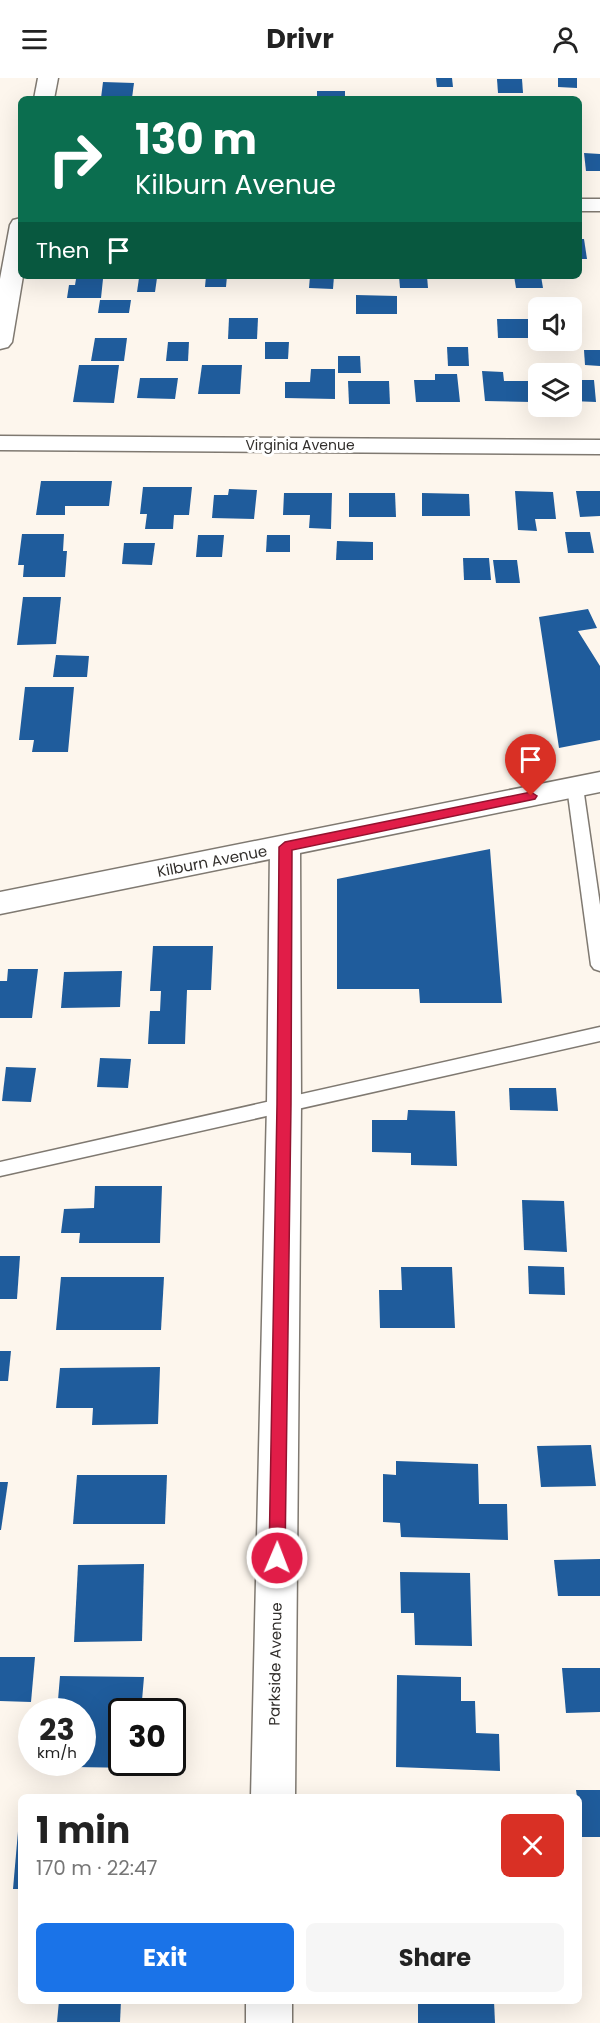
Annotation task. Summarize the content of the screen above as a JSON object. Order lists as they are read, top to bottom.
{
  "streets": {
    "street": ["Virginia Avenue", "Kilburn Avenue", "Parkside Avenue"]
  },
  "crossings": [
    ["Kilburn Avenue", "Parkside Avenue"]
  ],
  "page": {
    "header": "Drivr",
    "turn": ["130 m", "Kilburn Avenue"],
    "then": "Then",
    "speed": "23 km/h",
    "limit": "30",
    "heading": ["1 min", "170 m · 22:47"],
    "buttons": ["Exit", "Share"]
  }
}
